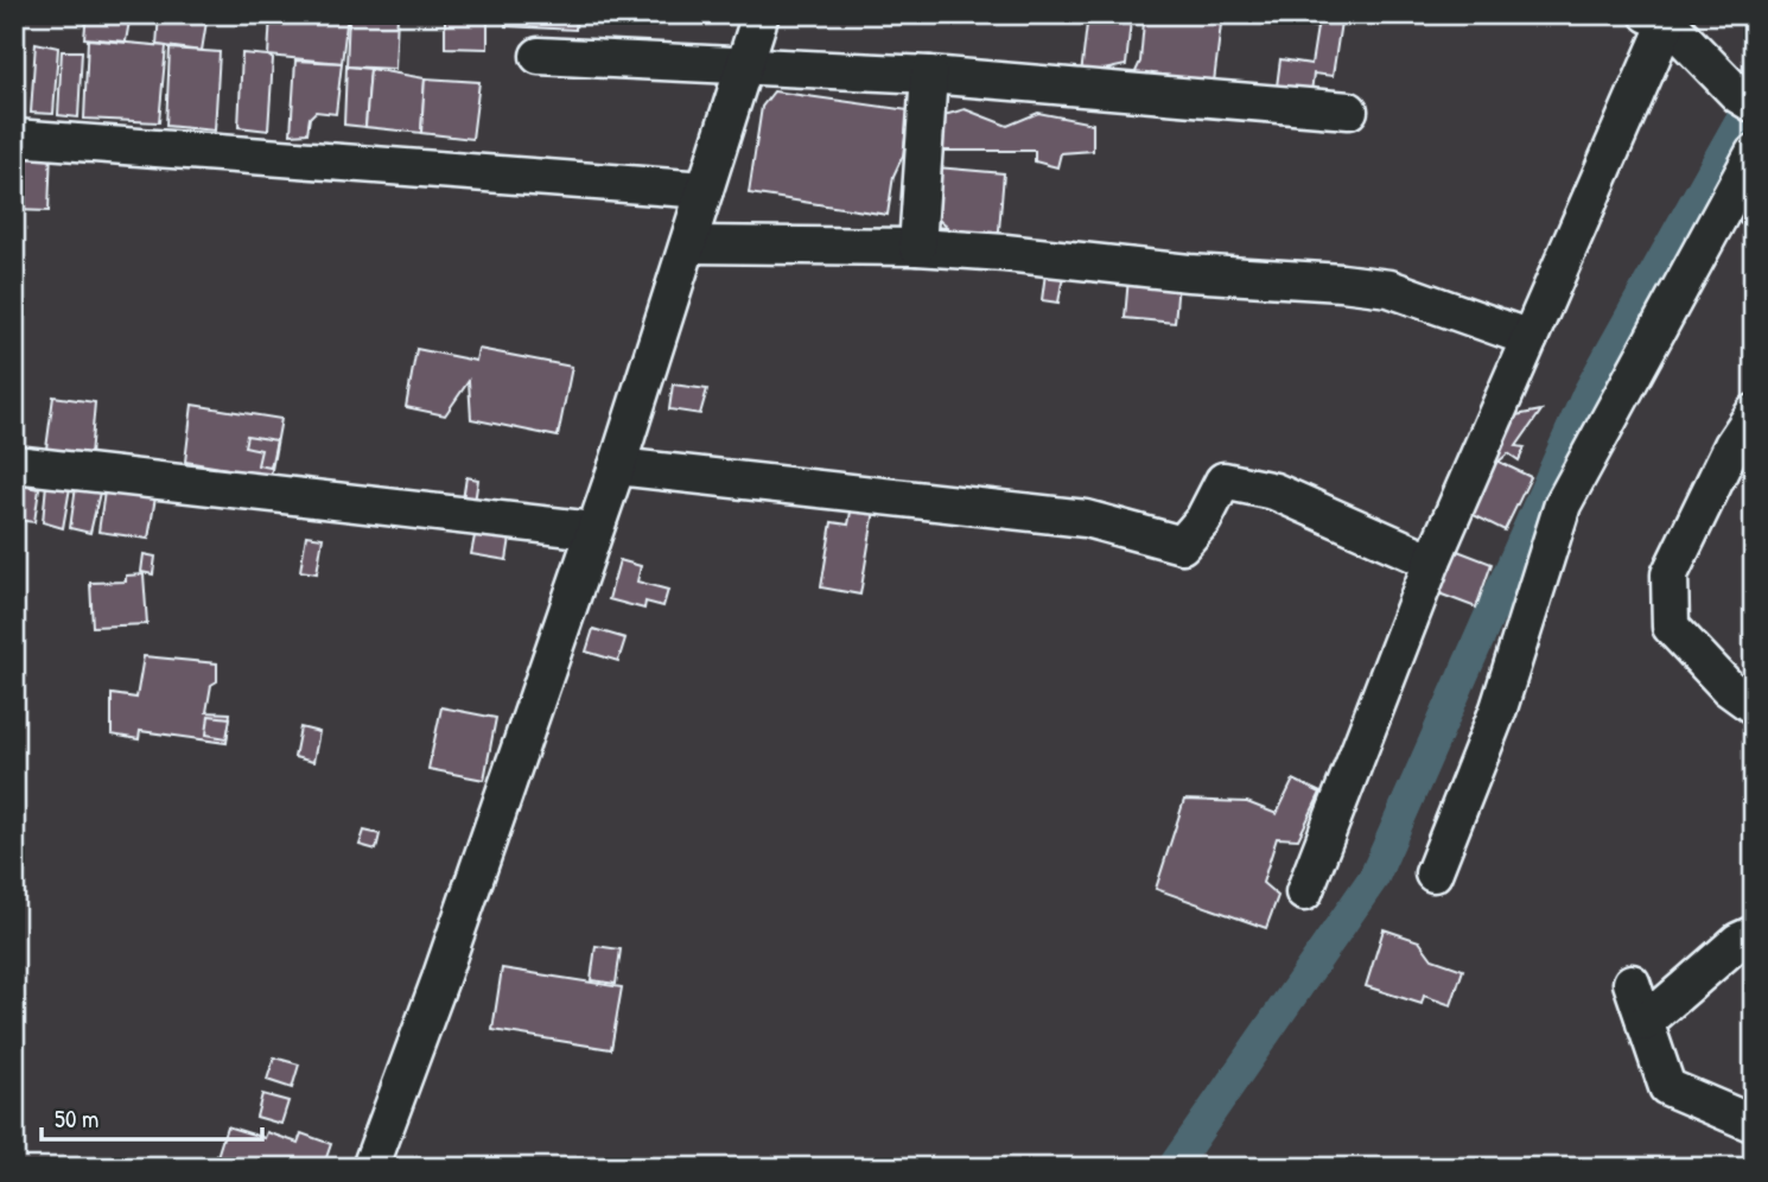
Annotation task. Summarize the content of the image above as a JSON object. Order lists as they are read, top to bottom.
{
  "scale_bar": "50 m"
}
